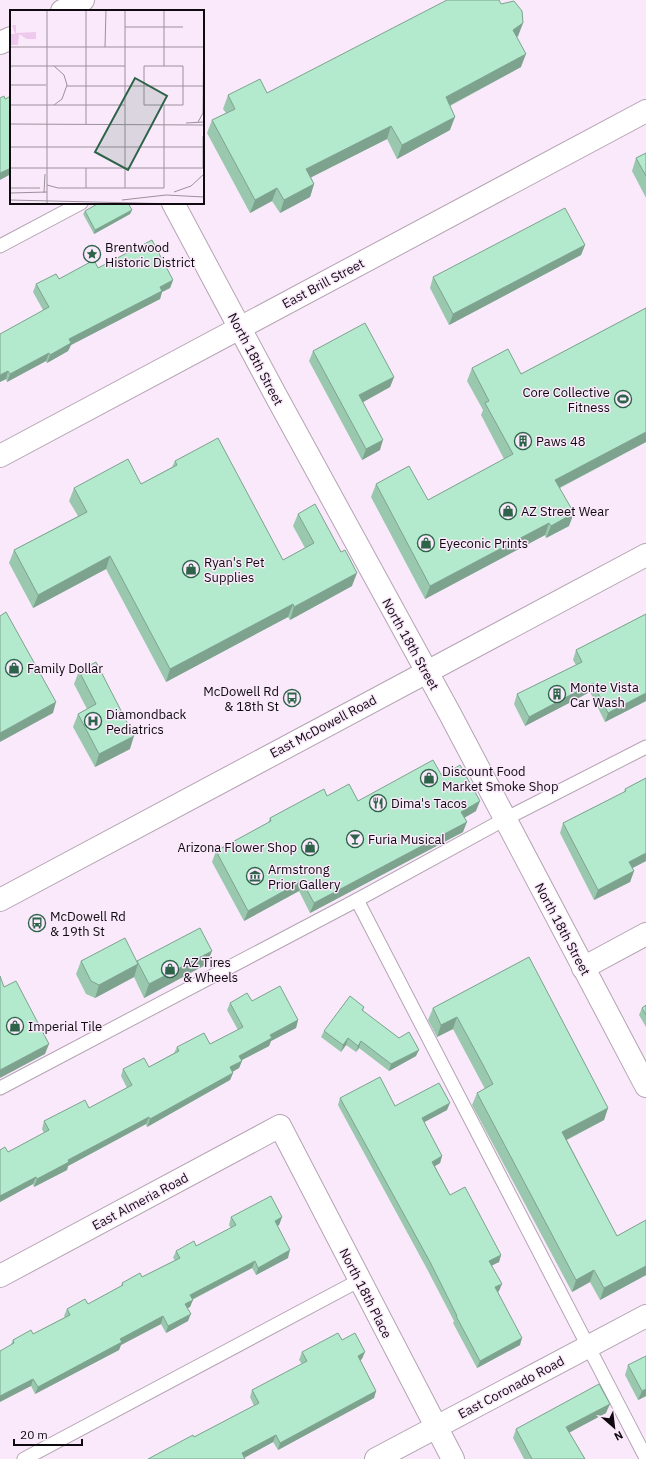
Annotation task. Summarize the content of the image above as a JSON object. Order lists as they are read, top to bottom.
{
  "streets": {
    "street": [
      "East Brill Street",
      "North 18th Street",
      "East McDowell Road",
      "East Almeria Road",
      "North 18th Place",
      "East Coronado Road"
    ]
  },
  "crossings": [
    ["East Brill Street", "North 18th Street"],
    ["North 18th Street", "East McDowell Road"],
    ["East Almeria Road", "North 18th Place"],
    ["North 18th Place", "East Coronado Road"]
  ],
  "places": {
    "place": ["Brentwood Historic District"],
    "sports": ["Core Collective Fitness"],
    "building": ["Paws 48", "Monte Vista Car Wash"],
    "shop": [
      "AZ Street Wear",
      "Eyeconic Prints",
      "Ryan's Pet Supplies",
      "Family Dollar",
      "Discount Food Market Smoke Shop",
      "Arizona Flower Shop",
      "AZ Tires & Wheels",
      "Imperial Tile"
    ],
    "bus stop": ["McDowell Rd & 18th St", "McDowell Rd & 19th St"],
    "hospital": ["Diamondback Pediatrics"],
    "restaurant": ["Dima's Tacos"],
    "bar": ["Furia Musical"],
    "museum": ["Armstrong Prior Gallery"]
  },
  "scale_bar": "20 m",
  "north": "bottom right"
}
